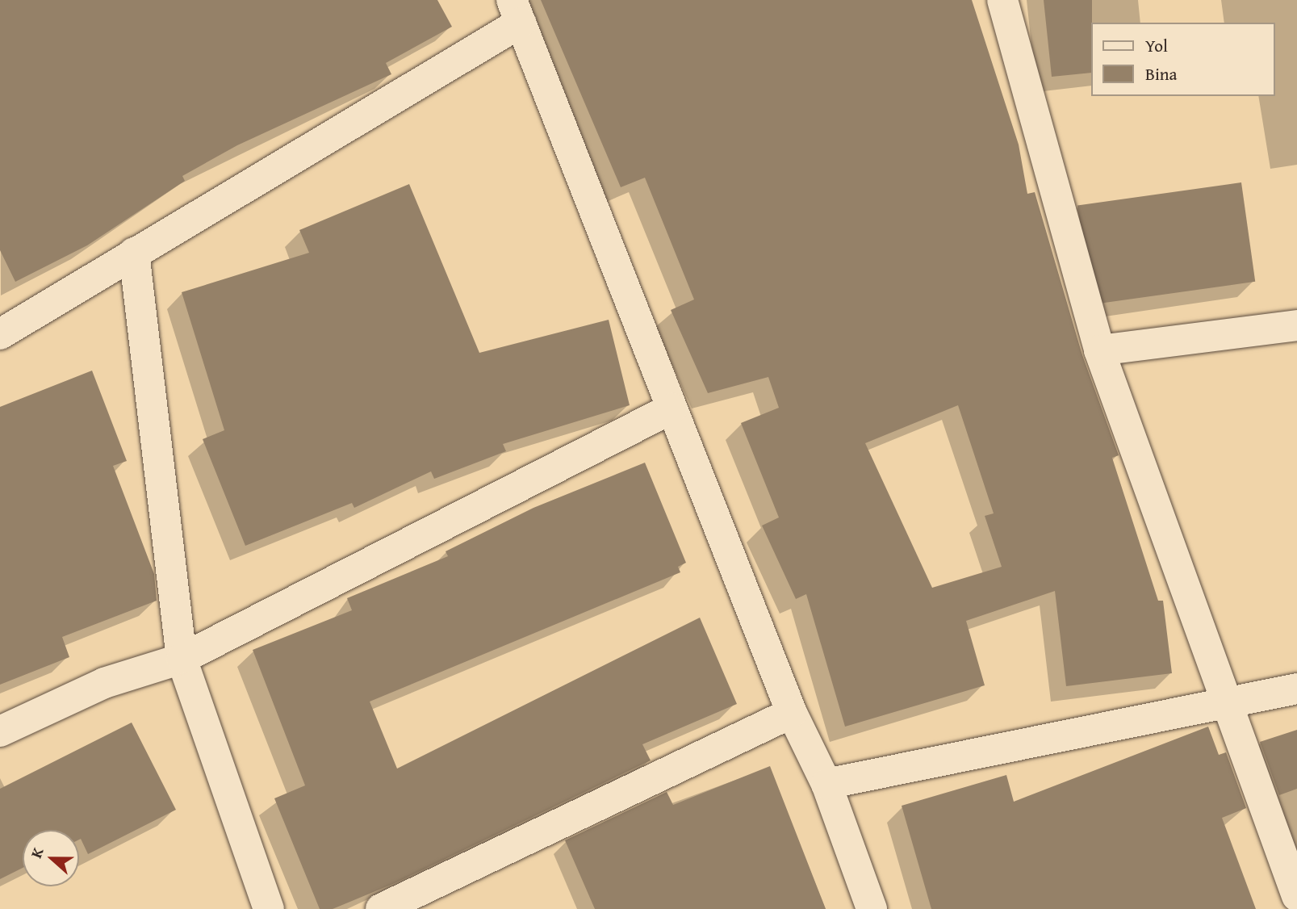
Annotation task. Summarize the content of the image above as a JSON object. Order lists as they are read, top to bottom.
{
  "legend": ["Yol", "Bina"],
  "north": "left"
}
